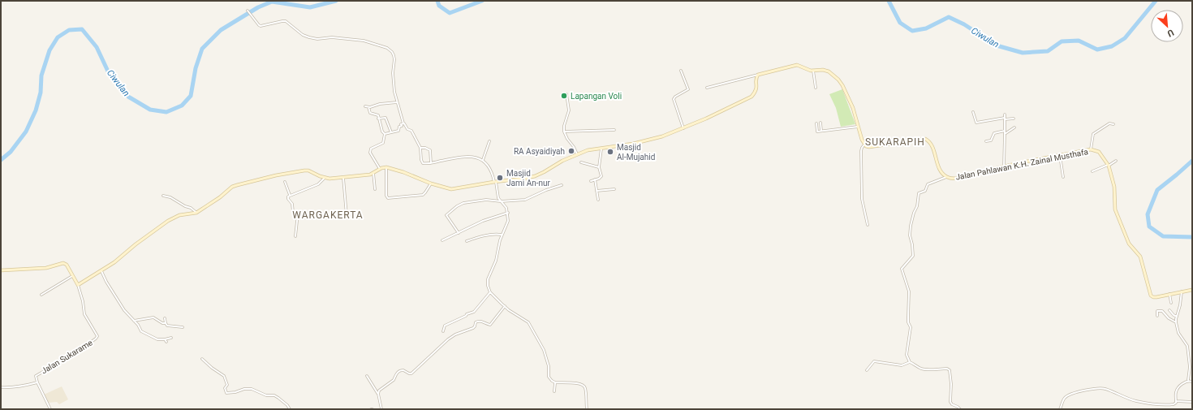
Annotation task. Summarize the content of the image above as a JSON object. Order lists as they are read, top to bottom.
{
  "streets": {
    "street": ["Jalan Pahlawan K.H. Zainal Musthafa", "Jalan Sukarame"]
  },
  "districts": ["SUKARAPIH", "WARGAKERTA"],
  "water": ["Ciwulan"],
  "places": [
    "Lapangan Voli",
    "RA Asyaidiyah",
    "Masjid Al-Mujahid",
    "Masjid Jami An-nur"
  ],
  "north": "bottom right"
}
